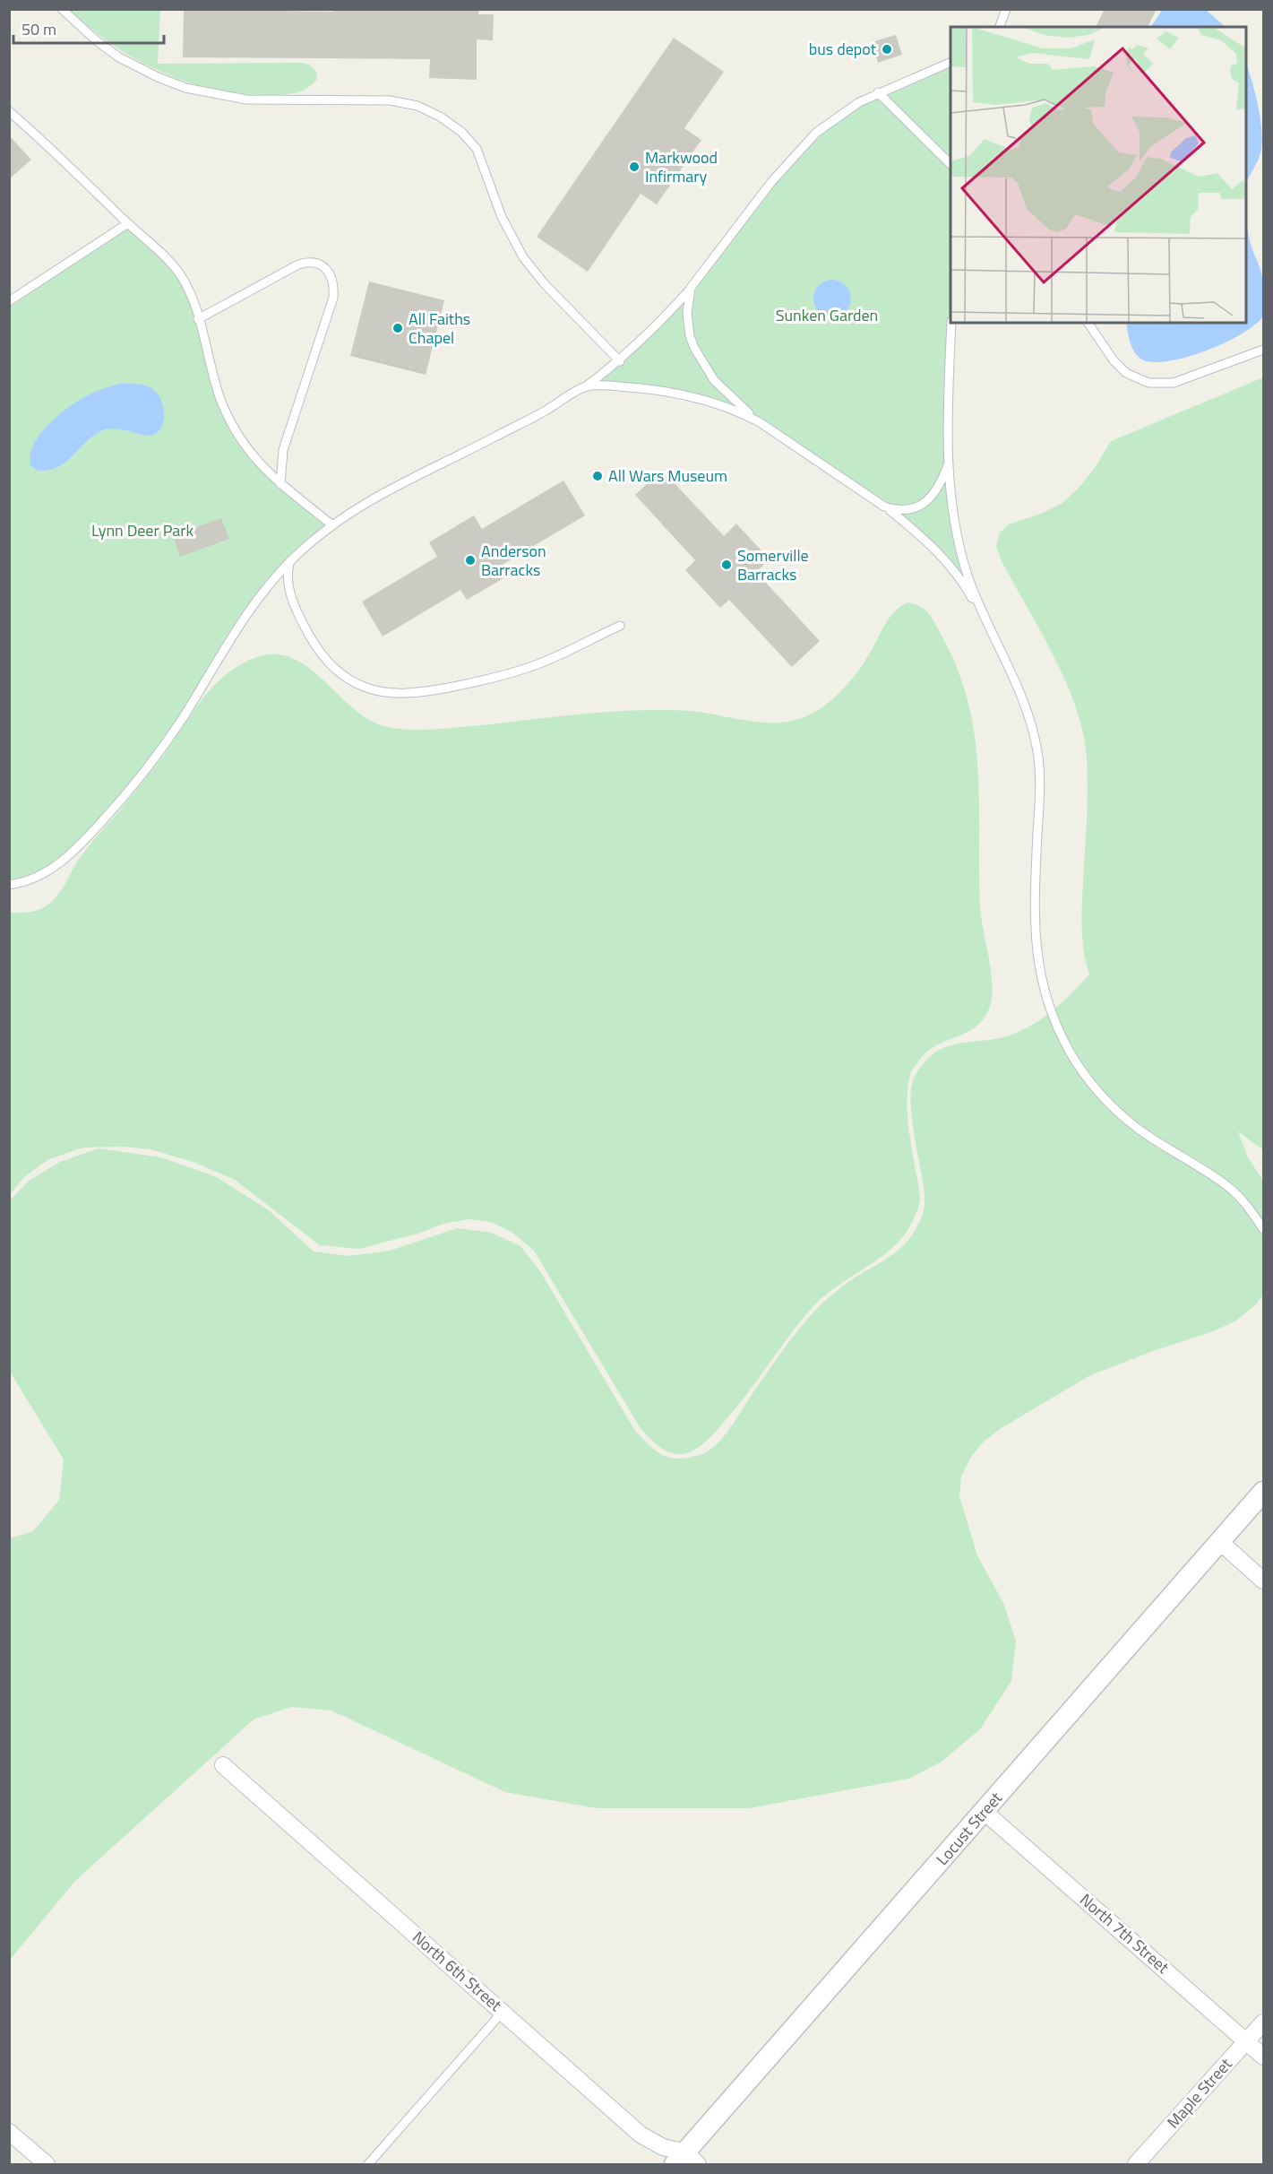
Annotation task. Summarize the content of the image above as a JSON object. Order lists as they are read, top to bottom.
{
  "streets": {
    "street": [
      "Locust Street",
      "North 7th Street",
      "North 6th Street",
      "Maple Street"
    ]
  },
  "crossings": [
    ["Locust Street", "North 7th Street"],
    ["Locust Street", "North 6th Street"],
    ["North 7th Street", "Maple Street"]
  ],
  "parks": ["Sunken Garden", "Lynn Deer Park"],
  "places": [
    "bus depot",
    "Markwood Infirmary",
    "All Faiths Chapel",
    "All Wars Museum",
    "Anderson Barracks",
    "Somerville Barracks"
  ],
  "scale_bar": "50 m"
}
